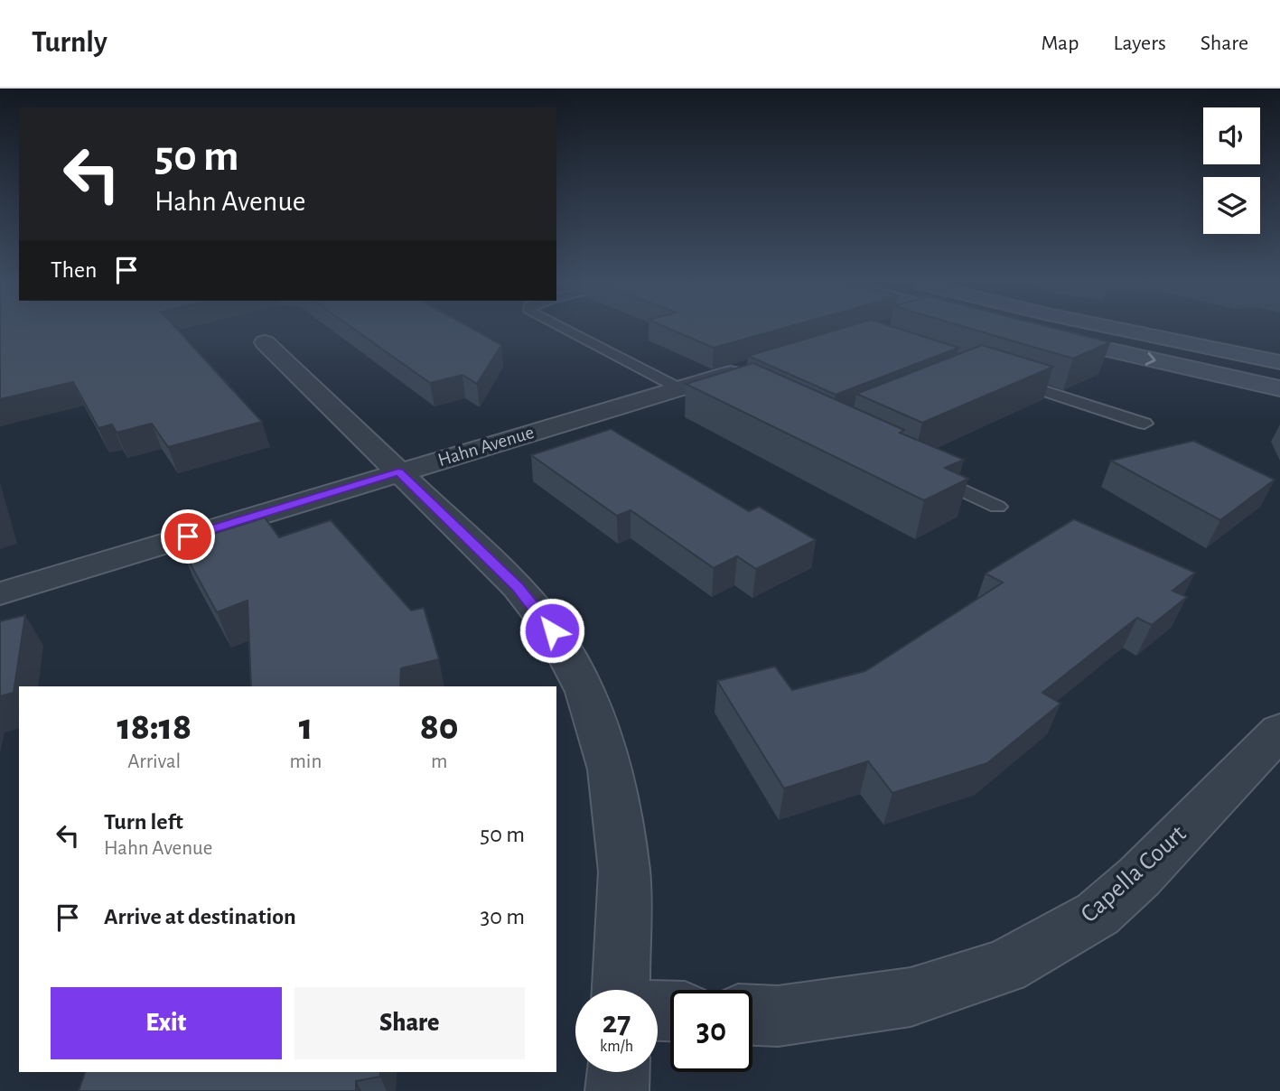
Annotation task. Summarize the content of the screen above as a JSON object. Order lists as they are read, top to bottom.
{
  "streets": {
    "street": ["Hahn Avenue", "Capella Court"]
  },
  "page": {
    "header": "Turnly",
    "nav": ["Map", "Layers", "Share"],
    "turn": ["50 m", "Hahn Avenue"],
    "then": "Then",
    "eta": [
      "18:18",
      "Arrival",
      "1",
      "min",
      "80",
      "m"
    ],
    "list": [
      {
        "name": "Turn left",
        "note": "Hahn Avenue",
        "value": "50 m"
      },
      {
        "name": "Arrive at destination",
        "value": "30 m"
      }
    ],
    "buttons": ["Exit", "Share"],
    "speed": "27 km/h",
    "limit": "30"
  }
}
